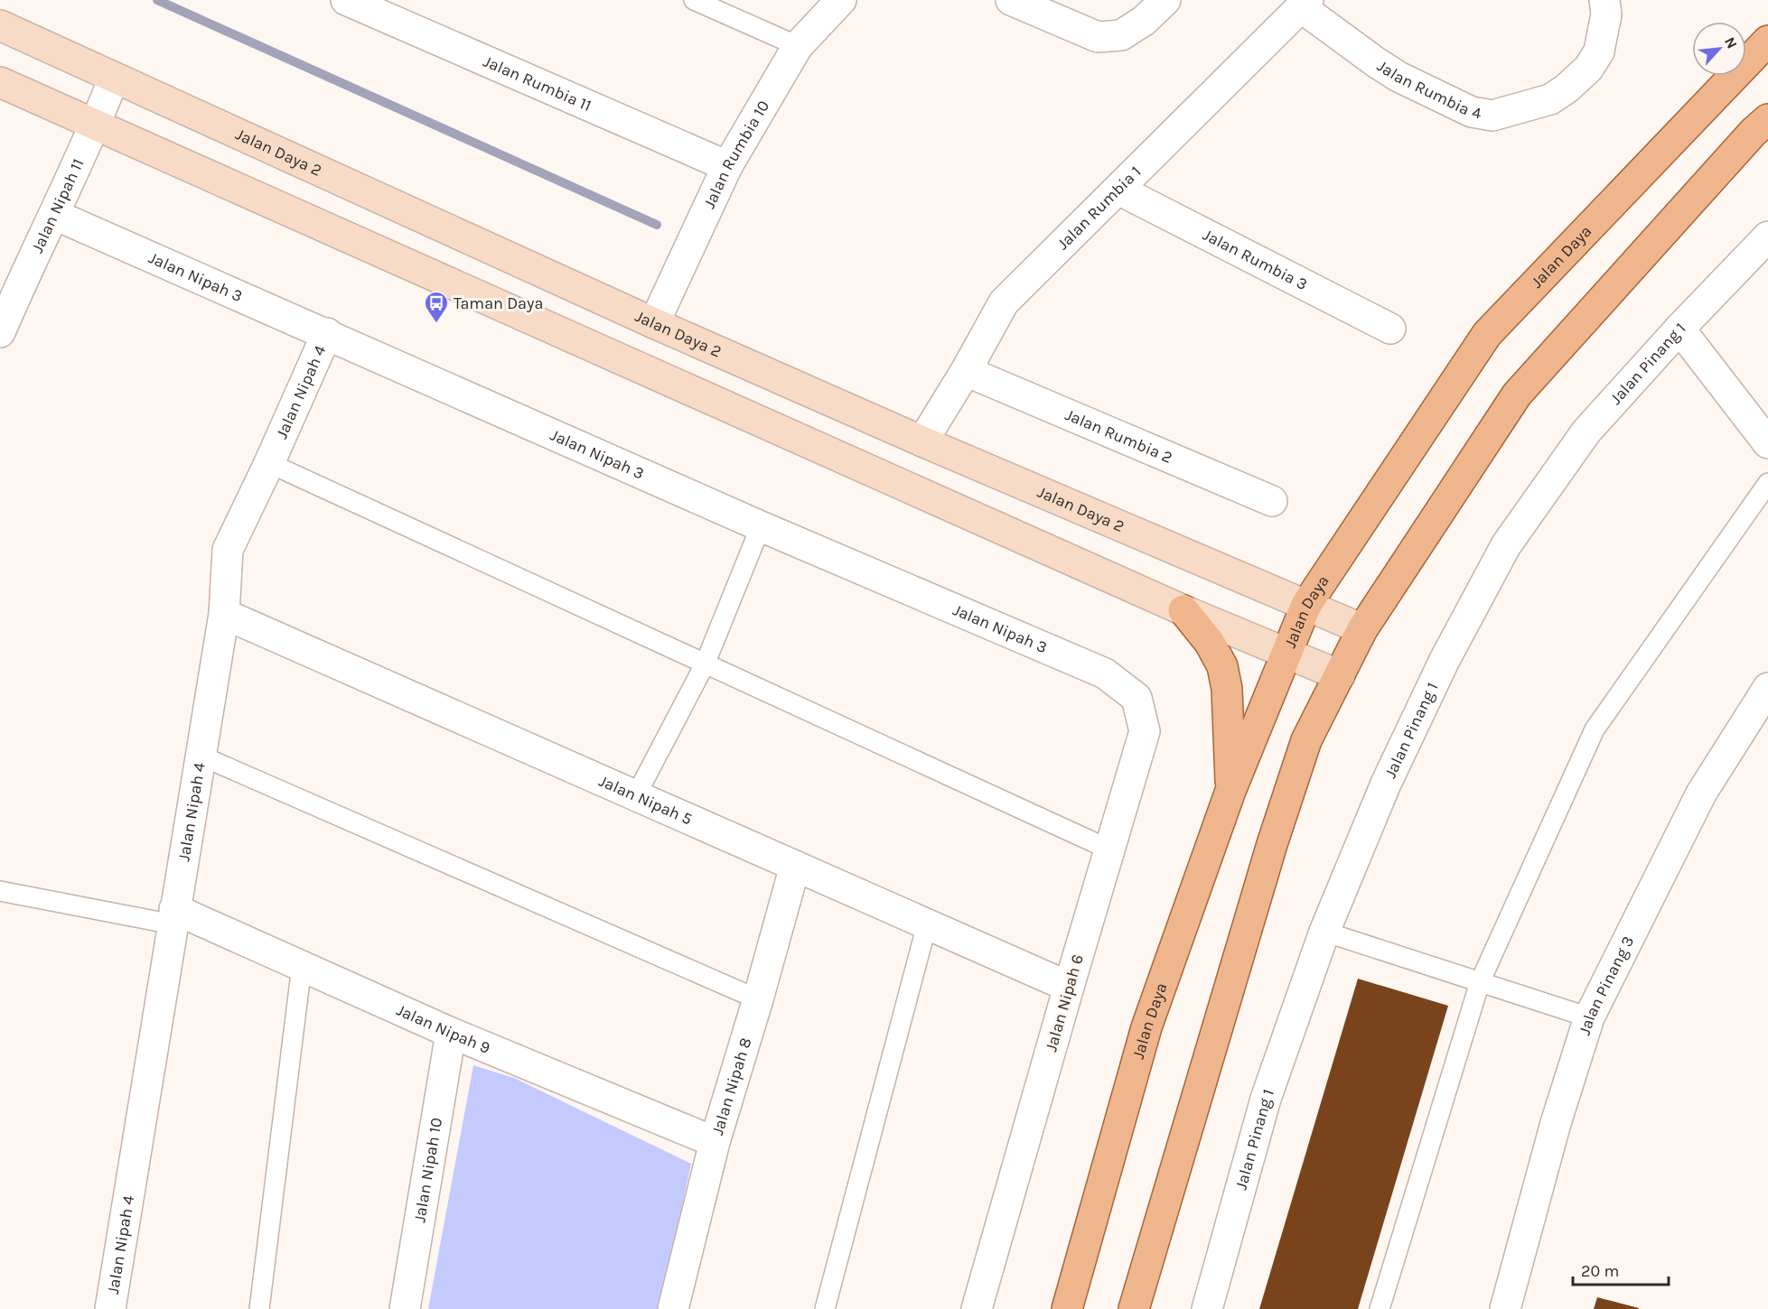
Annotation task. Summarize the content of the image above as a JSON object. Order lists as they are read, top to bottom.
{
  "streets": {
    "main road": ["Jalan Daya 2", "Jalan Daya"],
    "street": [
      "Jalan Rumbia 11",
      "Jalan Rumbia 4",
      "Jalan Rumbia 10",
      "Jalan Nipah 11",
      "Jalan Rumbia 1",
      "Jalan Rumbia 3",
      "Jalan Nipah 3",
      "Jalan Pinang 1",
      "Jalan Nipah 4",
      "Jalan Rumbia 2",
      "Jalan Nipah 5",
      "Jalan Pinang 3",
      "Jalan Nipah 6",
      "Jalan Nipah 9",
      "Jalan Nipah 8",
      "Jalan Nipah 10"
    ]
  },
  "crossings": [
    ["Jalan Rumbia 11", "Jalan Rumbia 10"],
    ["Jalan Rumbia 4", "Jalan Rumbia 1"],
    ["Jalan Daya 2", "Jalan Rumbia 10"],
    ["Jalan Daya 2", "Jalan Nipah 11"],
    ["Jalan Daya 2", "Jalan Rumbia 1"],
    ["Jalan Daya 2", "Jalan Daya"],
    ["Jalan Nipah 11", "Jalan Nipah 3"],
    ["Jalan Rumbia 1", "Jalan Rumbia 3"],
    ["Jalan Rumbia 1", "Jalan Rumbia 2"],
    ["Jalan Nipah 3", "Jalan Nipah 4"],
    ["Jalan Nipah 3", "Jalan Nipah 6"],
    ["Jalan Nipah 4", "Jalan Nipah 5"],
    ["Jalan Nipah 4", "Jalan Nipah 9"],
    ["Jalan Nipah 5", "Jalan Nipah 6"],
    ["Jalan Nipah 5", "Jalan Nipah 8"],
    ["Jalan Nipah 9", "Jalan Nipah 8"],
    ["Jalan Nipah 9", "Jalan Nipah 10"]
  ],
  "places": {
    "bus stop": ["Taman Daya"]
  },
  "scale_bar": "20 m",
  "north": "top right"
}
